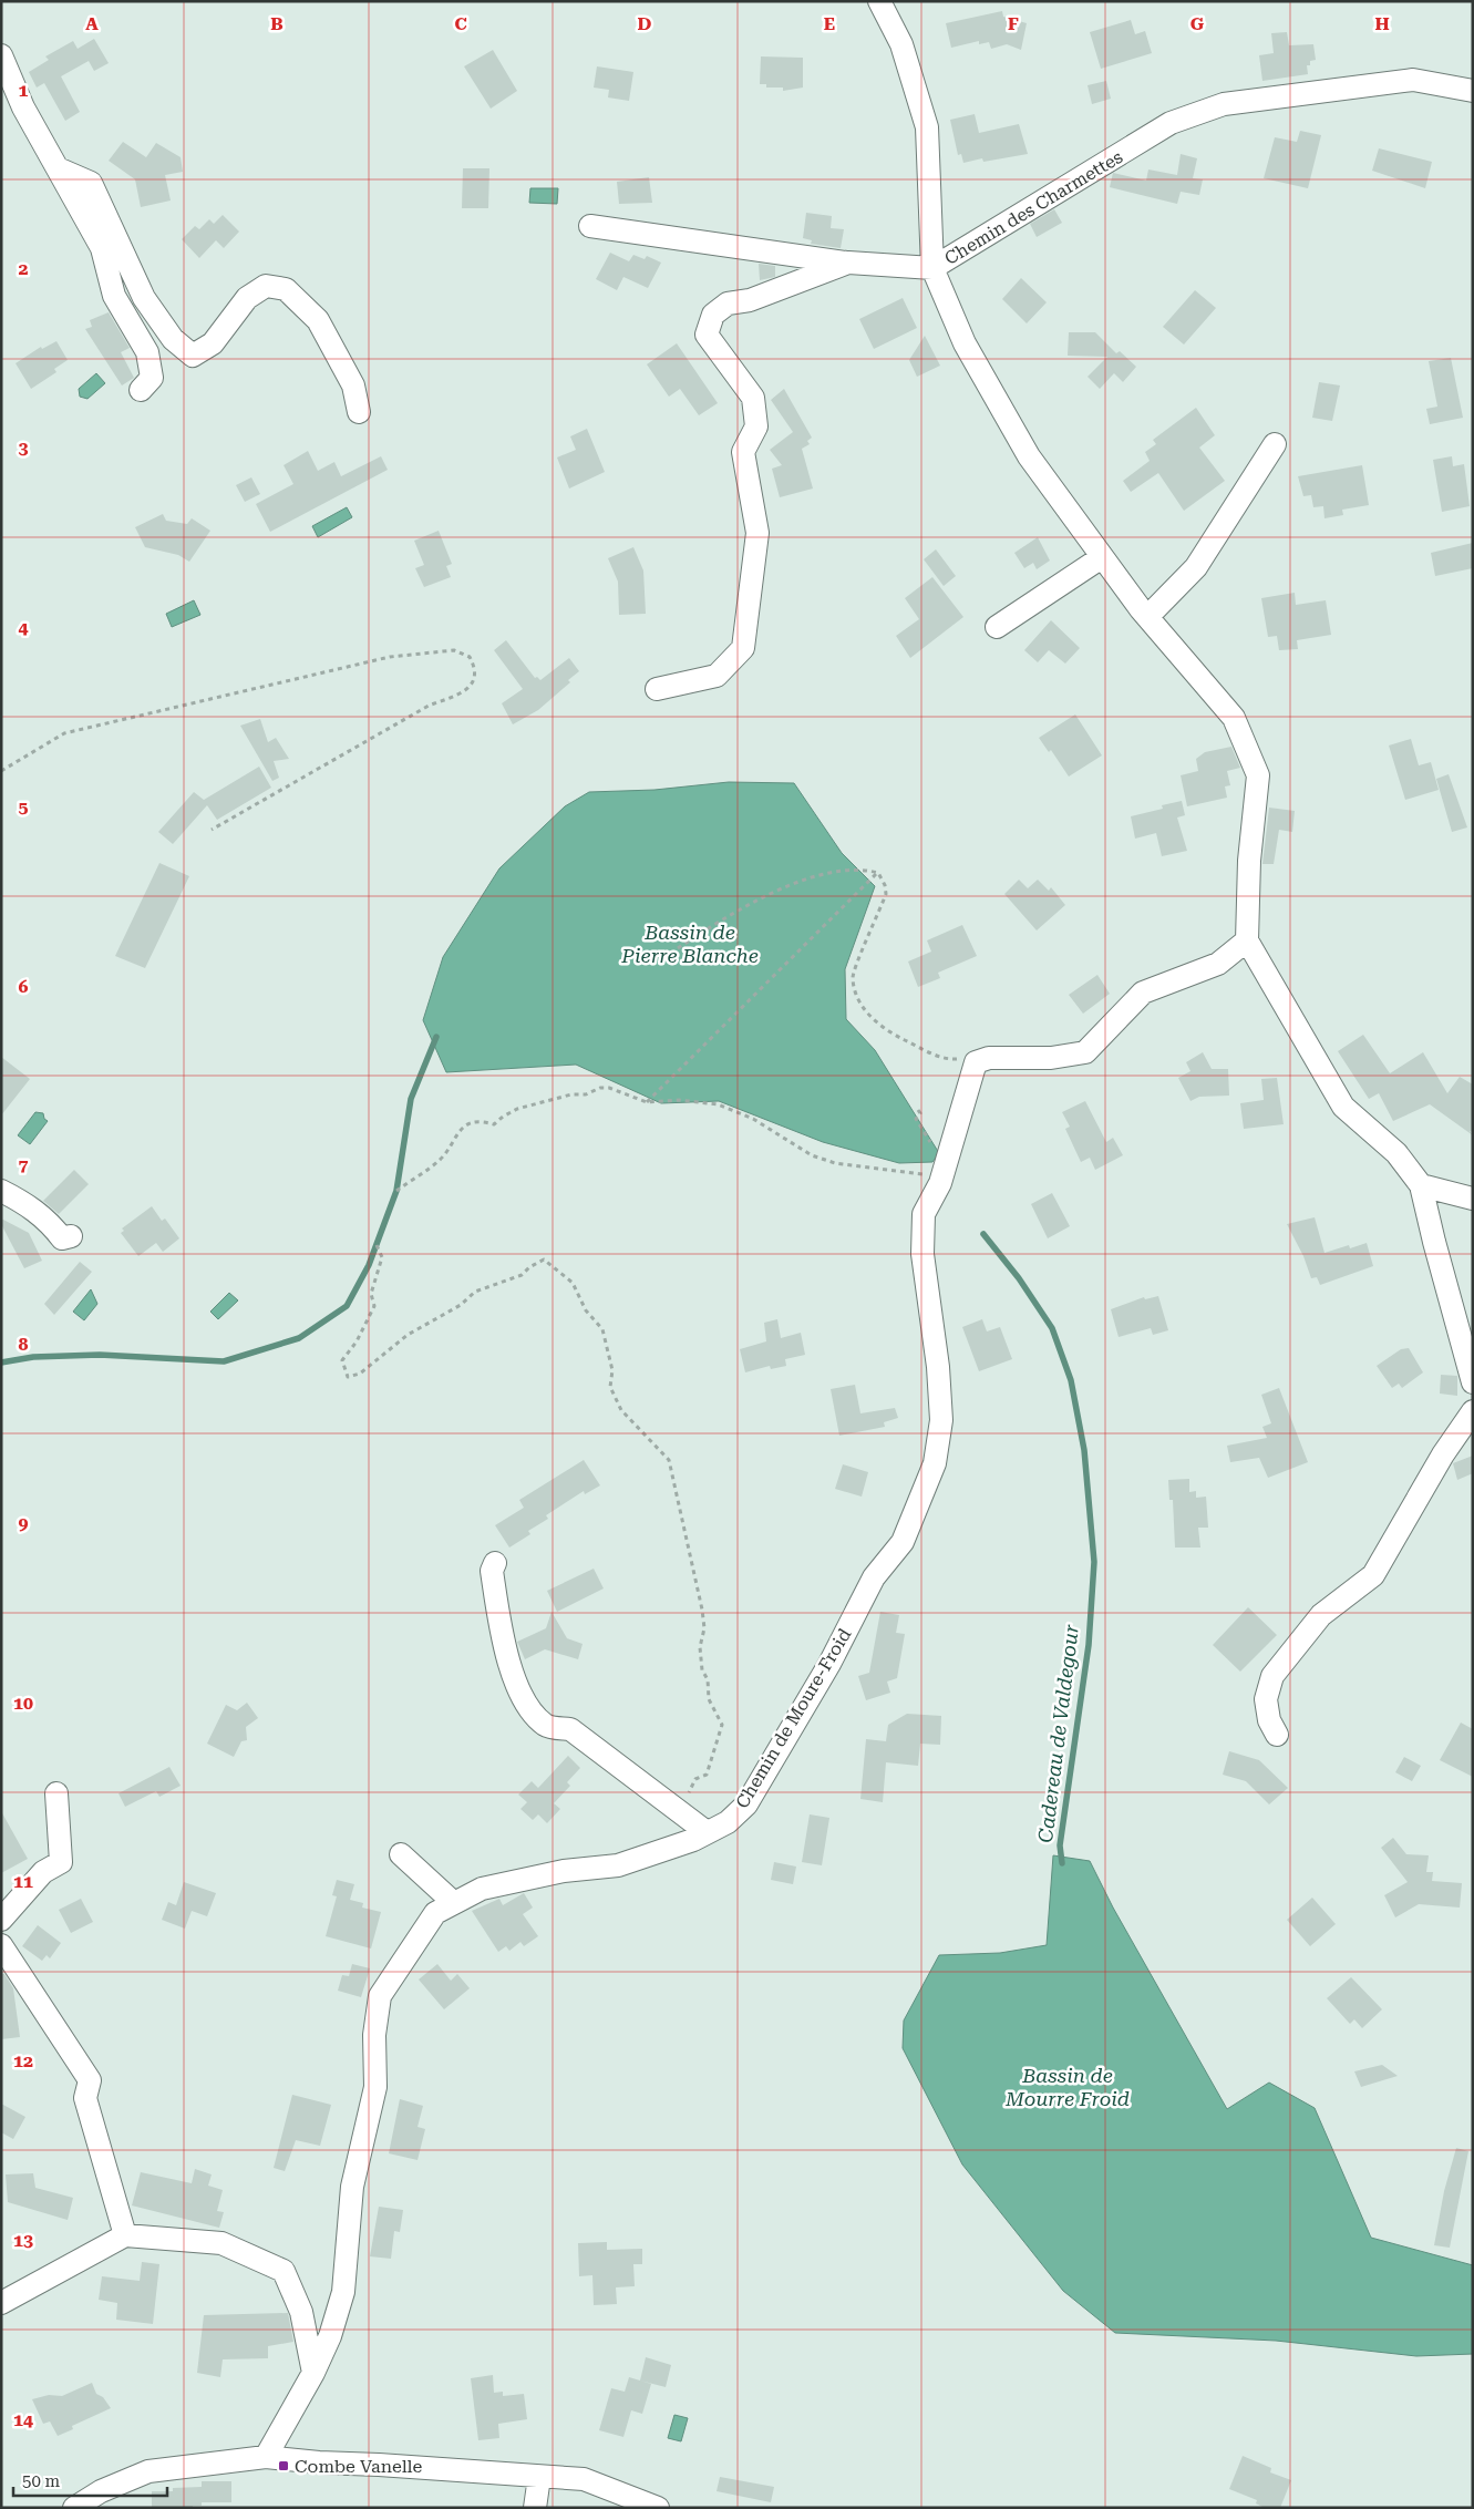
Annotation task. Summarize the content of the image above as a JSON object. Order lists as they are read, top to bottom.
{
  "streets": {
    "street": ["Chemin des Charmettes", "Chemin de Moure-Froid"]
  },
  "water": ["Bassin de Pierre Blanche", "Cadereau de Valdegour", "Bassin de Mourre Froid"],
  "places": {
    "transit": ["Combe Vanelle"]
  },
  "scale_bar": "50 m",
  "grid": {
    "columns": [
      "A",
      "B",
      "C",
      "D",
      "E",
      "F",
      "G",
      "H"
    ],
    "rows": [
      "1",
      "2",
      "3",
      "4",
      "5",
      "6",
      "7",
      "8",
      "9",
      "10",
      "11",
      "12",
      "13",
      "14"
    ]
  }
}
